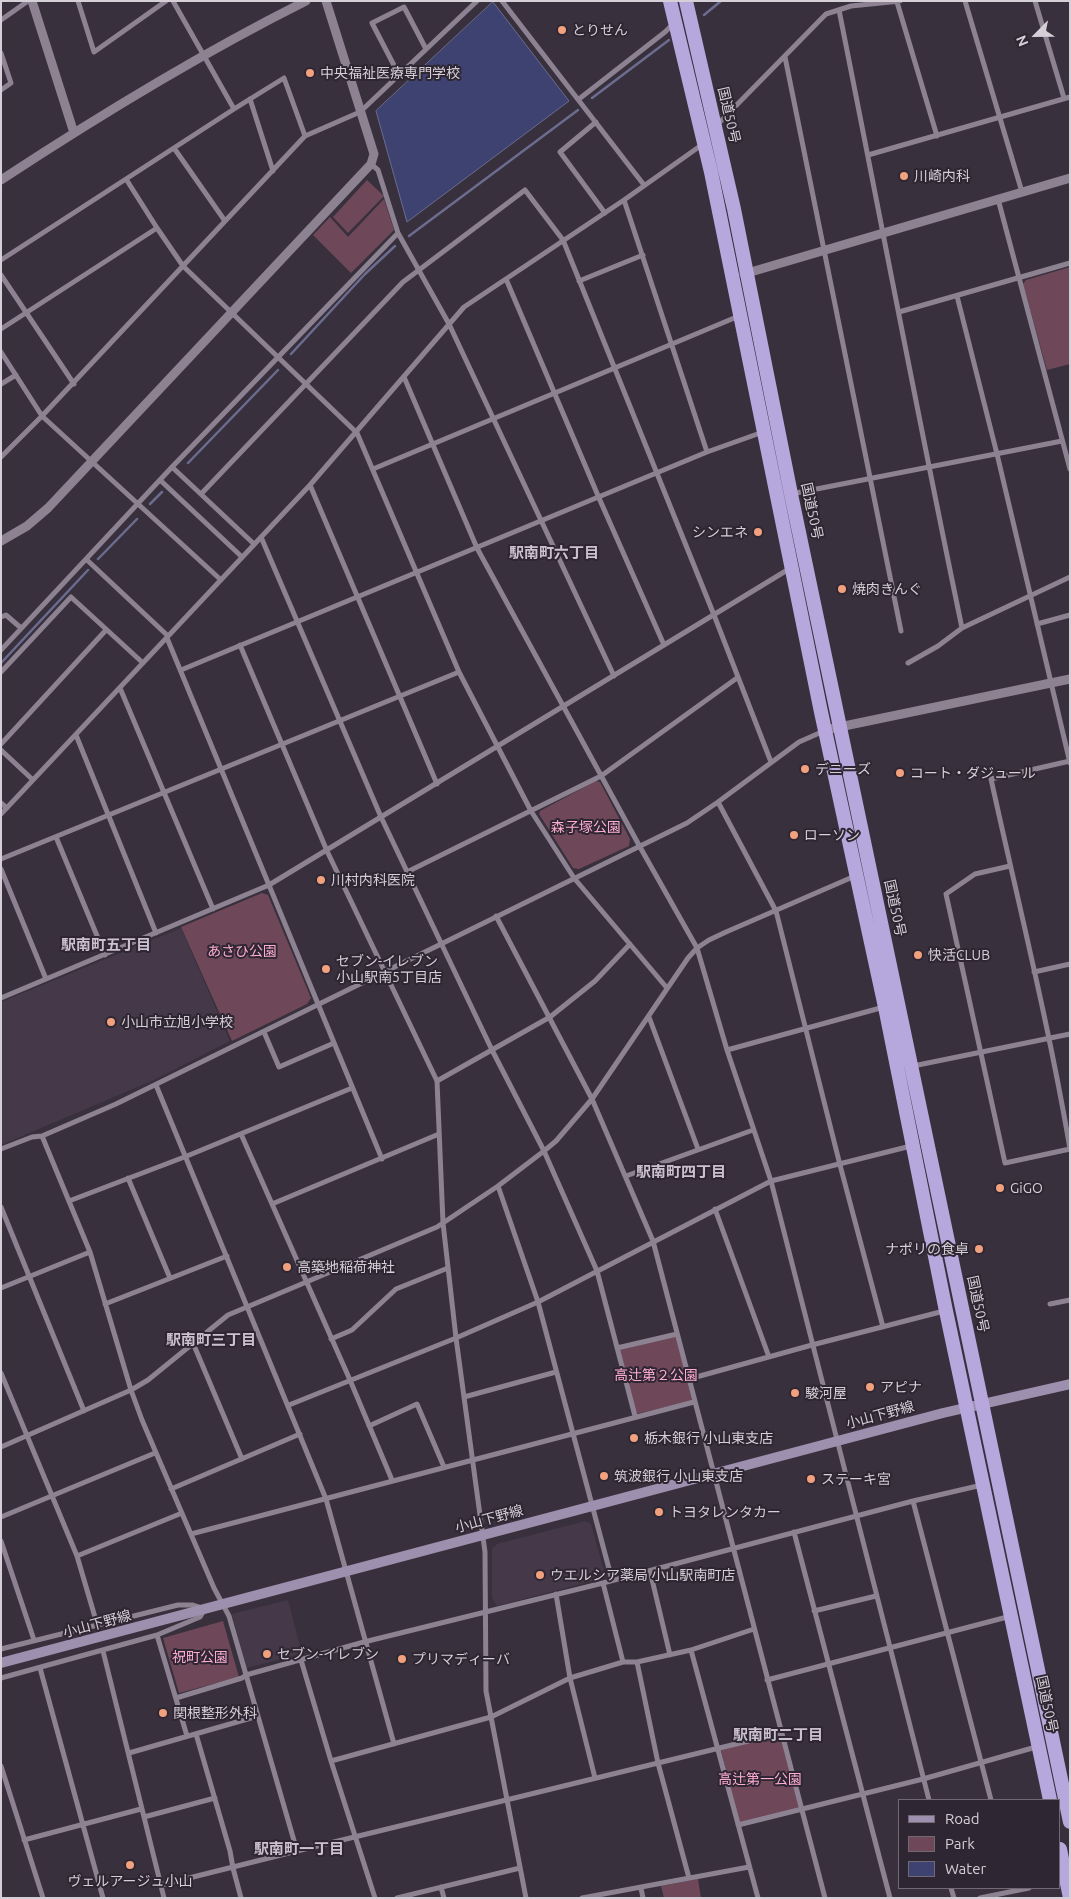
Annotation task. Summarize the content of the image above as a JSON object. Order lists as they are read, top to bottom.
{
  "streets": {
    "highway": ["国道50号"],
    "main road": ["小山下野線"]
  },
  "crossings": [
    ["国道50号", "小山下野線"]
  ],
  "districts": [
    "駅南町六丁目",
    "駅南町五丁目",
    "駅南町四丁目",
    "駅南町三丁目",
    "駅南町二丁目",
    "駅南町一丁目"
  ],
  "parks": [
    "森子塚公園",
    "あさひ公園",
    "高辻第２公園",
    "祝町公園",
    "高辻第一公園"
  ],
  "places": [
    "とりせん",
    "中央福祉医療専門学校",
    "川崎内科",
    "シンエネ",
    "焼肉きんぐ",
    "デニーズ",
    "コート・ダジュール",
    "ローソン",
    "川村内科医院",
    "快活CLUB",
    "セブン-イレブン 小山駅南5丁目店",
    "小山市立旭小学校",
    "GiGO",
    "ナポリの食卓",
    "高築地稲荷神社",
    "アピナ",
    "駿河屋",
    "栃木銀行 小山東支店",
    "筑波銀行 小山東支店",
    "ステーキ宮",
    "トヨタレンタカー",
    "ウエルシア薬局 小山駅南町店",
    "セブン-イレブン",
    "プリマディーバ",
    "関根整形外科",
    "ヴェルアージュ小山"
  ],
  "legend": ["Road", "Park", "Water"],
  "north": "bottom left"
}
